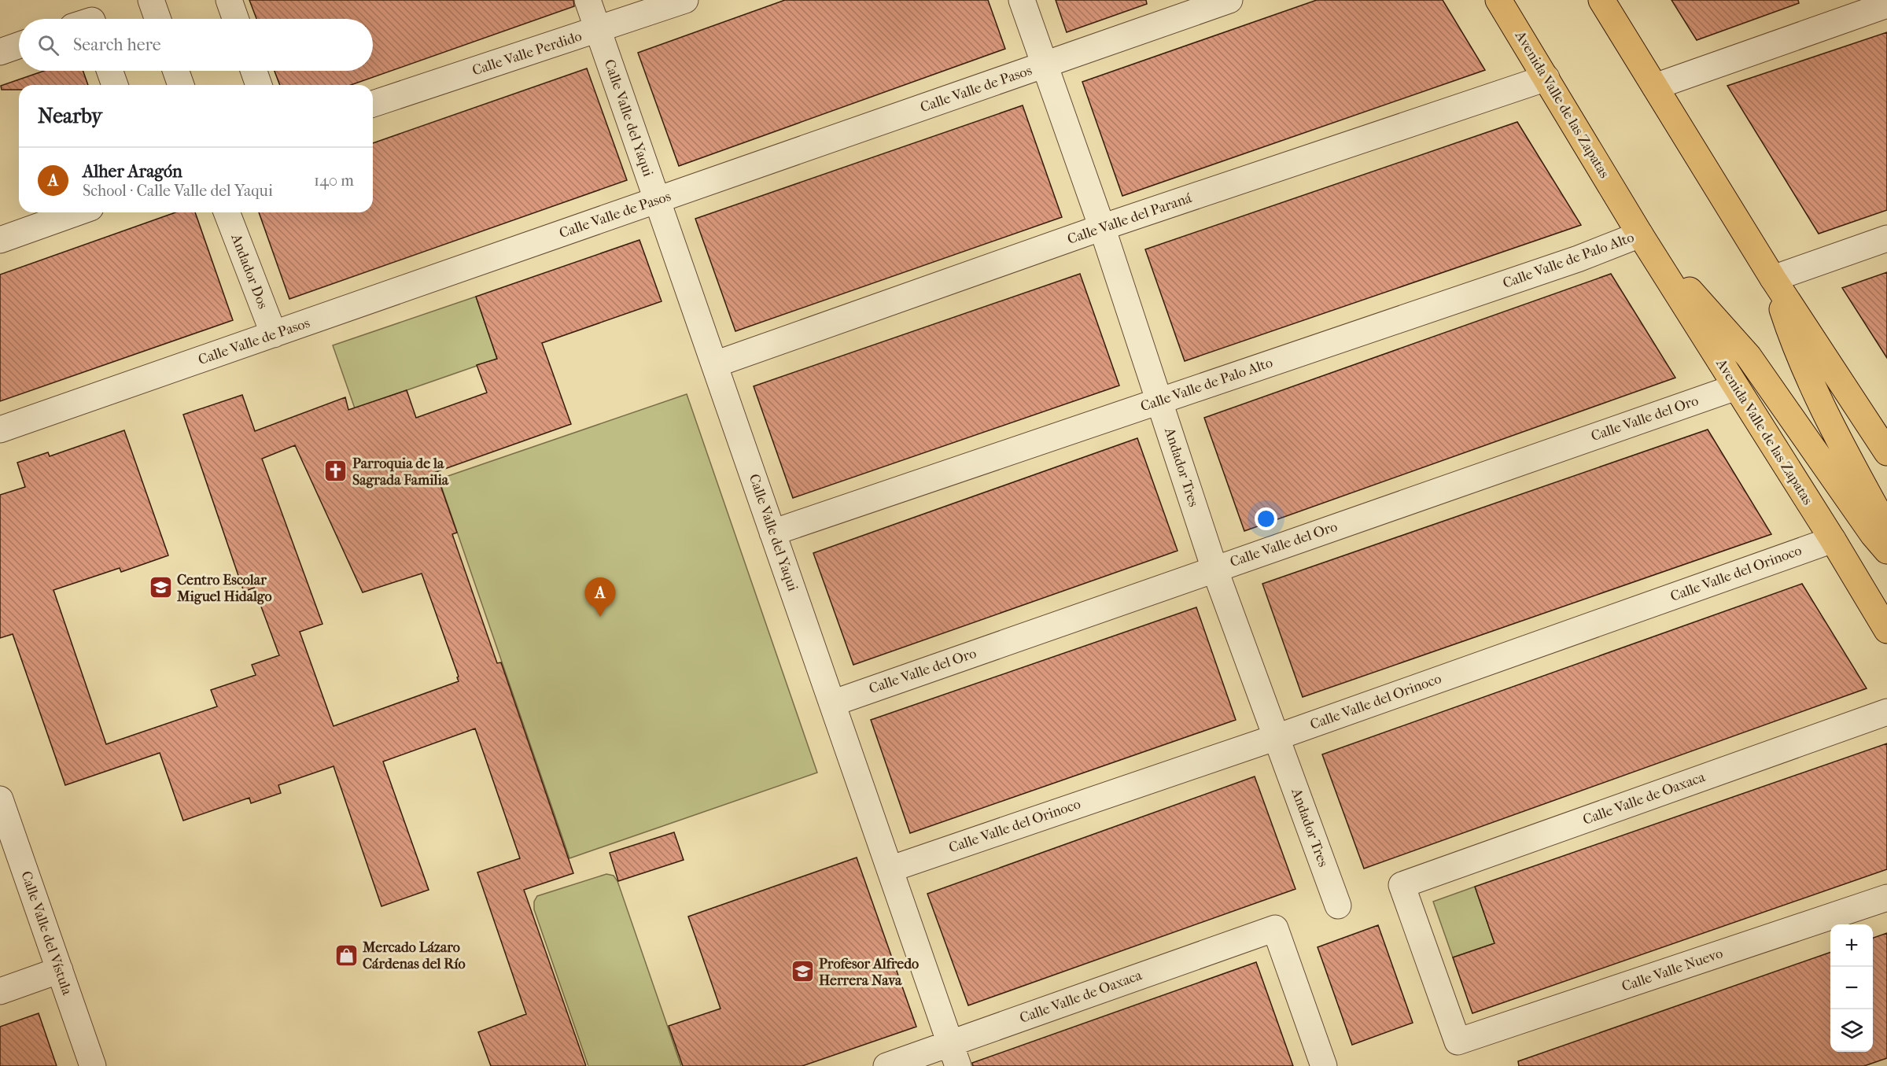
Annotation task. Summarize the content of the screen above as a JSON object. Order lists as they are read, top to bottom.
{
  "streets": {
    "main road": ["Avenida Valle de las Zapatas"],
    "street": [
      "Calle Valle Perdido",
      "Calle Valle de Pasos",
      "Calle Valle del Yaqui",
      "Calle Valle del Paraná",
      "Calle Valle de Palo Alto",
      "Andador Dos",
      "Calle Valle del Oro",
      "Andador Tres",
      "Calle Valle del Orinoco",
      "Calle Valle de Oaxaca",
      "Calle Valle del Vístula",
      "Calle Valle Nuevo"
    ]
  },
  "crossings": [
    ["Calle Valle Perdido", "Calle Valle del Yaqui"],
    ["Calle Valle de Pasos", "Calle Valle del Yaqui"],
    ["Calle Valle de Pasos", "Andador Dos"],
    ["Calle Valle de Pasos", "Andador Tres"],
    ["Avenida Valle de las Zapatas", "Calle Valle del Paraná"],
    ["Avenida Valle de las Zapatas", "Calle Valle de Palo Alto"],
    ["Avenida Valle de las Zapatas", "Calle Valle del Oro"],
    ["Avenida Valle de las Zapatas", "Calle Valle del Orinoco"],
    ["Calle Valle del Yaqui", "Calle Valle del Paraná"],
    ["Calle Valle del Yaqui", "Calle Valle de Palo Alto"],
    ["Calle Valle del Yaqui", "Calle Valle del Oro"],
    ["Calle Valle del Yaqui", "Calle Valle del Orinoco"],
    ["Calle Valle del Yaqui", "Calle Valle de Oaxaca"],
    ["Calle Valle del Paraná", "Andador Tres"],
    ["Calle Valle de Palo Alto", "Andador Tres"],
    ["Calle Valle del Oro", "Andador Tres"],
    ["Andador Tres", "Calle Valle del Orinoco"],
    ["Calle Valle de Oaxaca", "Calle Valle Nuevo"]
  ],
  "places": {
    "church": ["Parroquia de la Sagrada Familia"],
    "school or university": ["Centro Escolar Miguel Hidalgo", "Profesor Alfredo Herrera Nava"],
    "shop": ["Mercado Lázaro Cárdenas del Río"]
  },
  "page": {
    "search": "Search here",
    "heading": "Nearby",
    "list": [
      {
        "mark": "A",
        "name": "Alher Aragón",
        "note": "School · Calle Valle del Yaqui",
        "value": "140 m"
      }
    ],
    "pins": "A",
    "map_buttons": ["+", "−"]
  }
}
